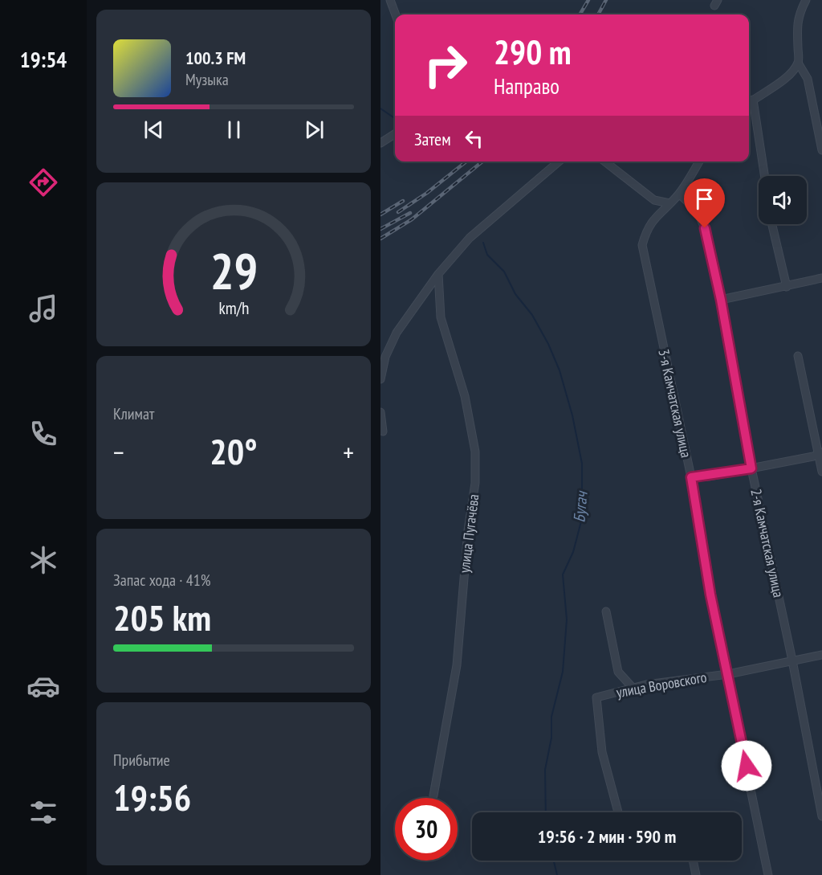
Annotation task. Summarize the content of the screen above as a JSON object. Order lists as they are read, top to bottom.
{
  "streets": {
    "street": [
      "3-я Камчатская улица",
      "улица Пугачёва",
      "2-я Камчатская улица",
      "улица Воровского"
    ]
  },
  "crossings": [
    ["3-я Камчатская улица", "улица Воровского"],
    ["2-я Камчатская улица", "улица Воровского"]
  ],
  "water": ["Бугач"],
  "page": {
    "tabs": "19:54",
    "turn": ["290 m", "Направо"],
    "song": ["100.3 FM", "Музыка"],
    "then": "Затем",
    "tile": [
      "Климат",
      ["Запас хода · 41%", "205 km"],
      ["Прибытие", "19:56"]
    ],
    "heat": ["−", "20°", "+"],
    "limit": "30",
    "trip": "19:56 · 2 мин · 590 m",
    "gauge": ["29", "km/h"]
  }
}
